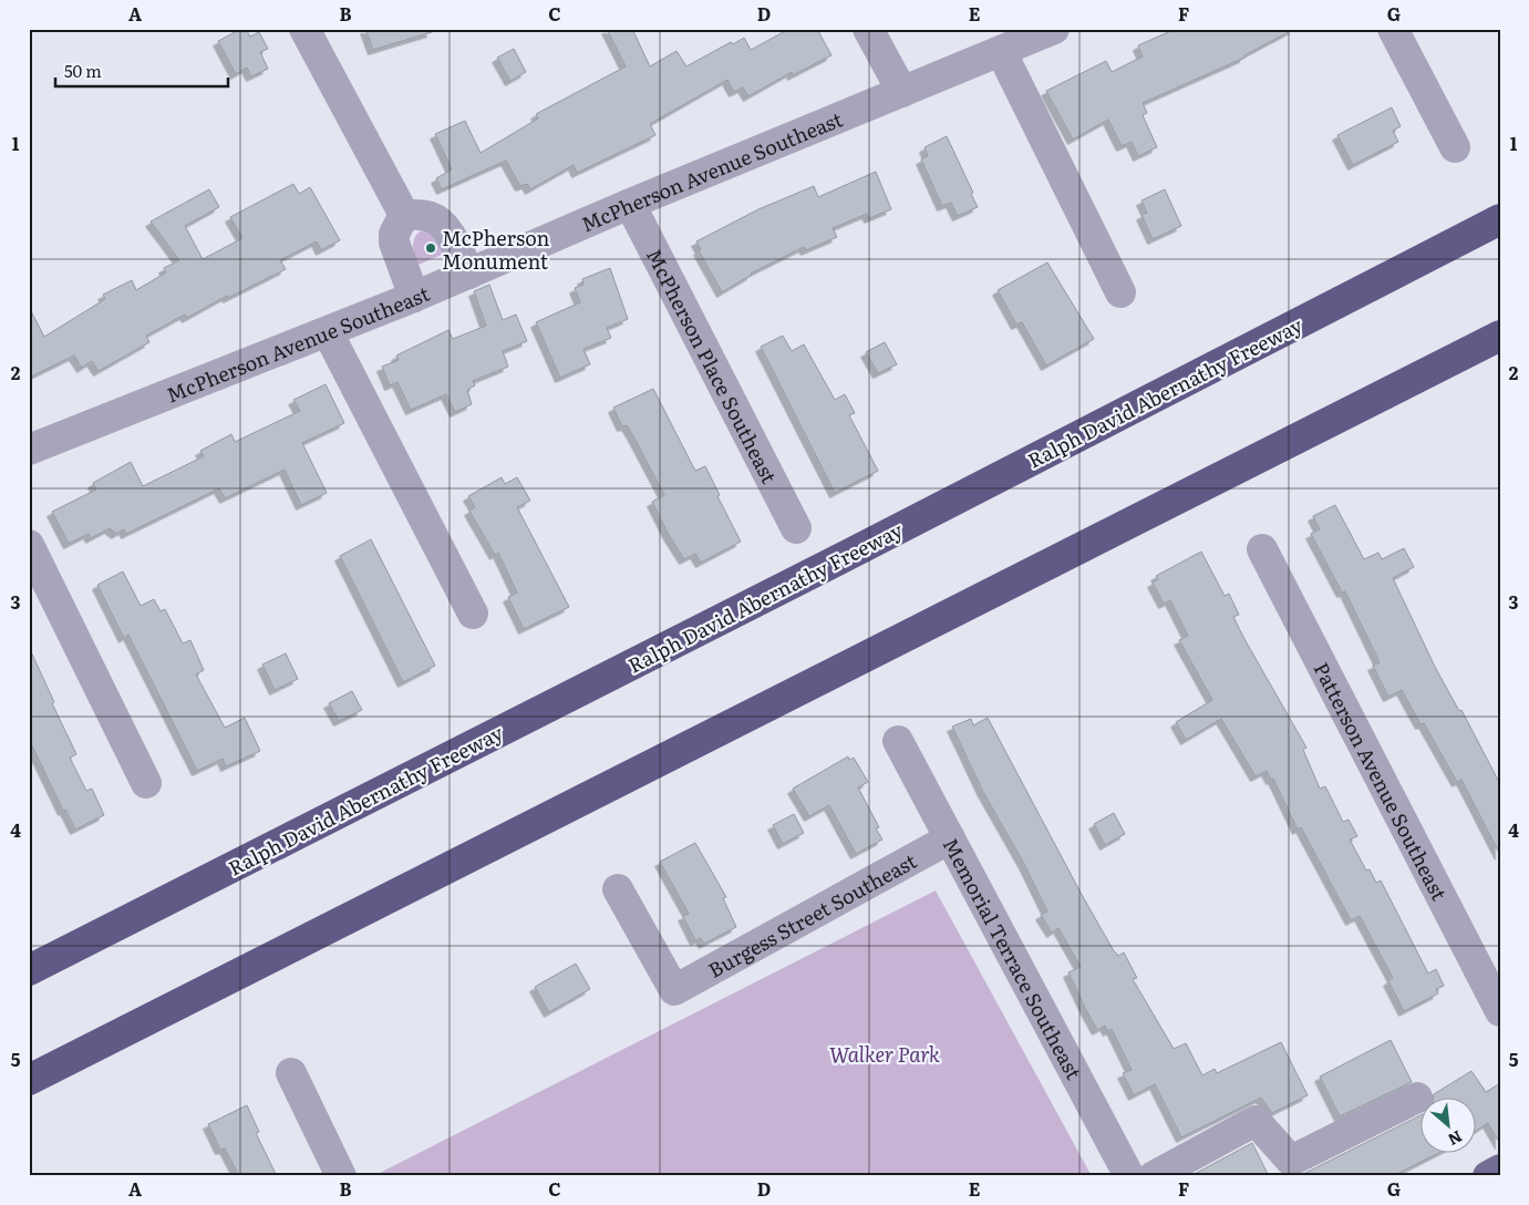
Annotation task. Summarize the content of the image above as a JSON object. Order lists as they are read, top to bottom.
{
  "streets": {
    "highway": ["Ralph David Abernathy Freeway"],
    "street": [
      "McPherson Avenue Southeast",
      "McPherson Place Southeast",
      "Patterson Avenue Southeast",
      "Burgess Street Southeast",
      "Memorial Terrace Southeast"
    ]
  },
  "crossings": [
    ["McPherson Avenue Southeast", "McPherson Place Southeast"],
    ["Burgess Street Southeast", "Memorial Terrace Southeast"]
  ],
  "parks": ["Walker Park"],
  "places": ["McPherson Monument"],
  "scale_bar": "50 m",
  "north": "bottom right",
  "grid": {
    "columns": [
      "A",
      "B",
      "C",
      "D",
      "E",
      "F",
      "G"
    ],
    "rows": [
      "1",
      "2",
      "3",
      "4",
      "5"
    ]
  }
}
